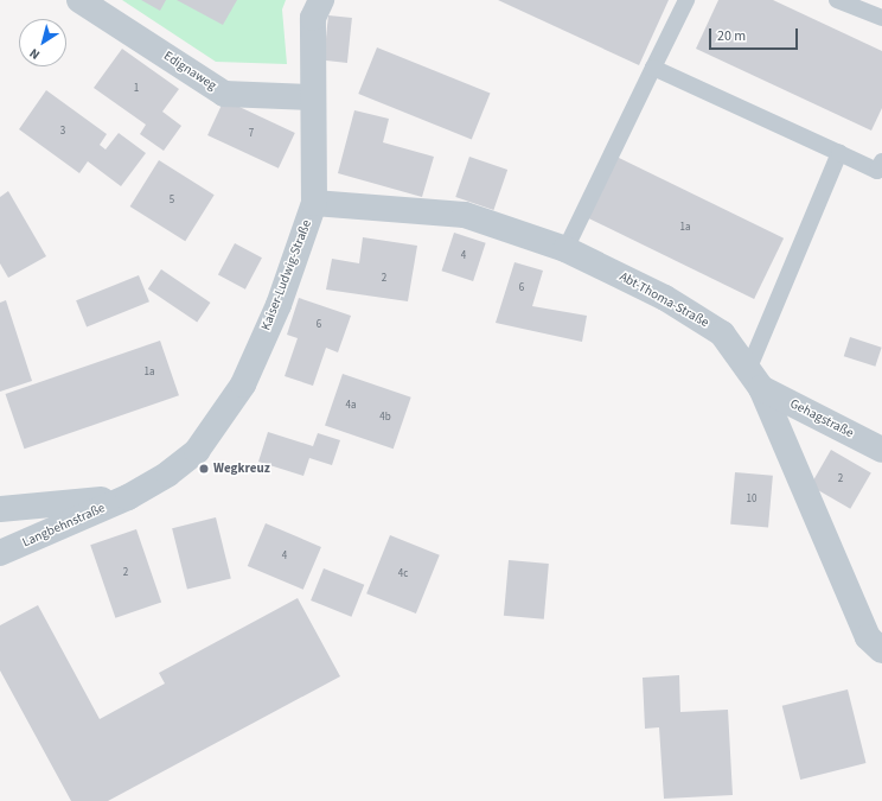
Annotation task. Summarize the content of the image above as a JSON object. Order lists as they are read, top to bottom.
{
  "streets": {
    "street": [
      "Edignaweg",
      "Kaiser-Ludwig-Straße",
      "Abt-Thoma-Straße",
      "Gehagstraße",
      "Langbehnstraße"
    ]
  },
  "crossings": [
    ["Edignaweg", "Kaiser-Ludwig-Straße"],
    ["Kaiser-Ludwig-Straße", "Abt-Thoma-Straße"],
    ["Kaiser-Ludwig-Straße", "Langbehnstraße"],
    ["Abt-Thoma-Straße", "Gehagstraße"]
  ],
  "places": ["Wegkreuz"],
  "house_numbers": [
    "1",
    "3",
    "7",
    "5",
    "1a",
    "4",
    "2",
    "6",
    "6",
    "1a",
    "4a",
    "4b",
    "2",
    "10",
    "4",
    "2",
    "4c"
  ],
  "scale_bar": "20 m",
  "north": "bottom left"
}
